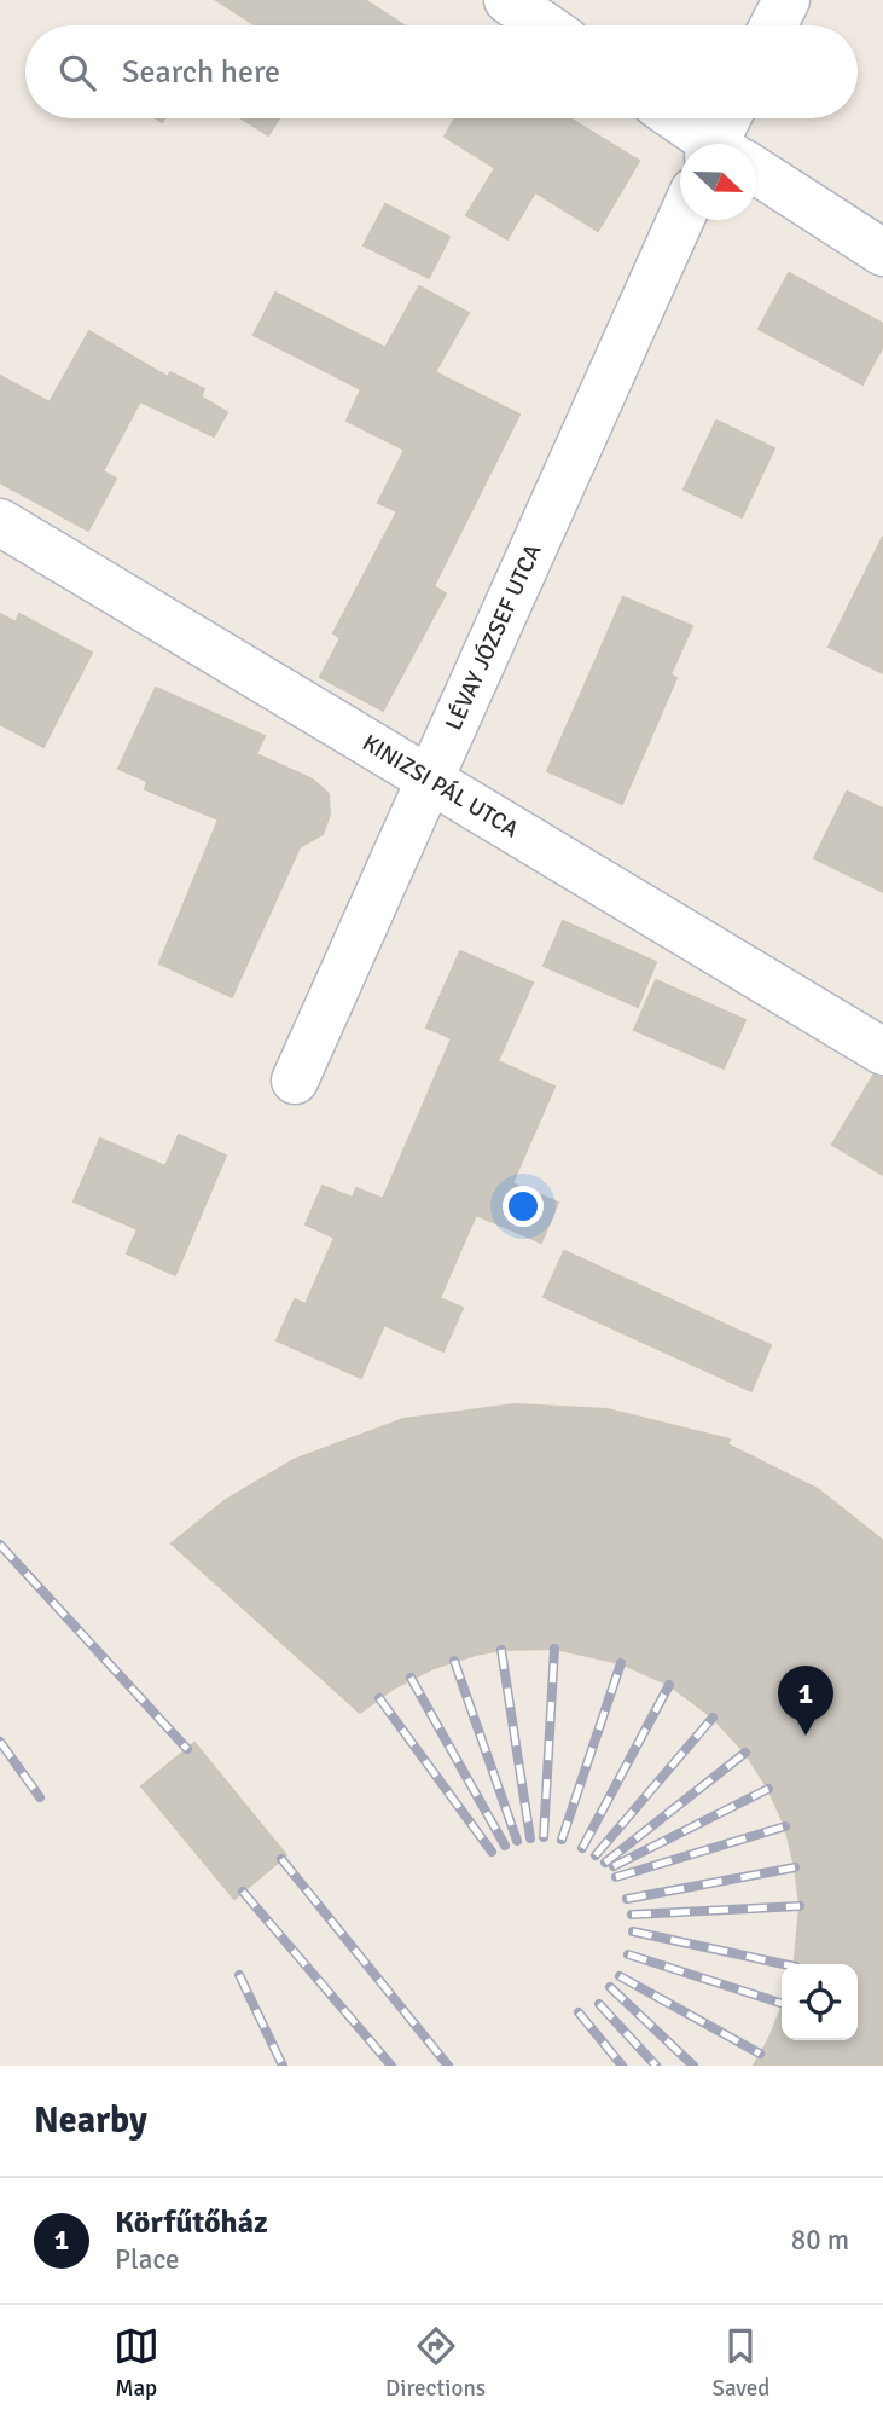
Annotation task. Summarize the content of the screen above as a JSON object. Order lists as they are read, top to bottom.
{
  "streets": {
    "street": ["LÉVAY JÓZSEF UTCA", "KINIZSI PÁL UTCA"]
  },
  "crossings": [
    ["LÉVAY JÓZSEF UTCA", "KINIZSI PÁL UTCA"]
  ],
  "north": "right",
  "page": {
    "search": "Search here",
    "pins": "1",
    "heading": "Nearby",
    "list": [
      {
        "mark": "1",
        "name": "Körfűtőház",
        "note": "Place",
        "value": "80 m"
      }
    ],
    "nav": ["Map", "Directions", "Saved"]
  }
}
